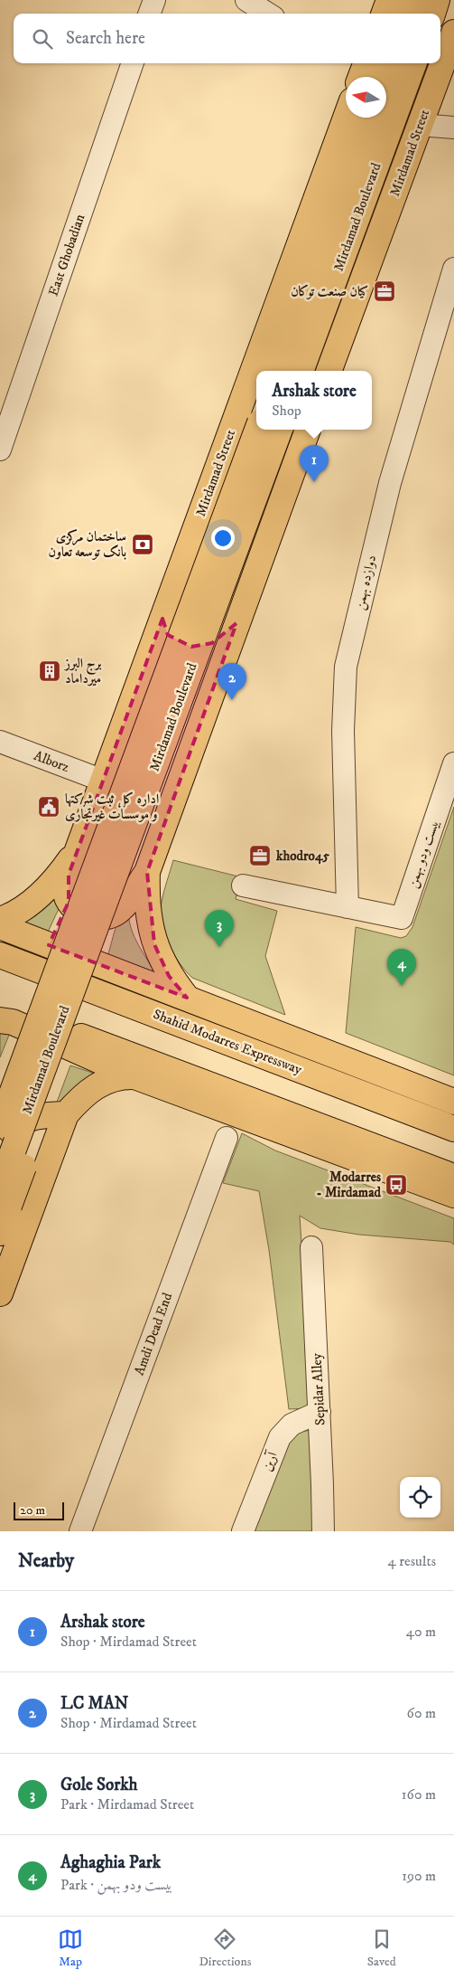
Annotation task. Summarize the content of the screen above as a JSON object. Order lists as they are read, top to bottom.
{
  "streets": {
    "main road": ["Mirdamad Street", "Mirdamad Boulevard", "Shahid Modarres Expressway"],
    "street": [
      "East Ghobadian",
      "دوازده بهمن",
      "Alborz",
      "بیست ودو بهمن",
      "Amdi Dead End",
      "Sepidar Alley",
      "آرین"
    ]
  },
  "crossings": [
    ["Mirdamad Street", "Alborz"],
    ["دوازده بهمن", "بیست ودو بهمن"],
    ["Sepidar Alley", "آرین"]
  ],
  "places": {
    "office": ["کیان صنعت توکان", "khodro45"],
    "bank": ["ساختمان مرکزی بانک توسعه تعاون"],
    "building": ["برج البرز میرداماد"],
    "public building": ["اداره کل ثبت شرکتها و موسسات غیرتجاری"],
    "bus stop": ["Modarres - Mirdamad"]
  },
  "scale_bar": "20 m",
  "north": "left",
  "page": {
    "search": "Search here",
    "popup": ["Arshak store", "Shop"],
    "pins": [
      "1",
      "2",
      "3",
      "4"
    ],
    "scale": "20 m",
    "heading": ["Nearby", "4 results"],
    "list": [
      {
        "mark": "1",
        "name": "Arshak store",
        "note": "Shop · Mirdamad Street",
        "value": "40 m"
      },
      {
        "mark": "2",
        "name": "LC MAN",
        "note": "Shop · Mirdamad Street",
        "value": "60 m"
      },
      {
        "mark": "3",
        "name": "Gole Sorkh",
        "note": "Park · Mirdamad Street",
        "value": "160 m"
      },
      {
        "mark": "4",
        "name": "Aghaghia Park",
        "note": "Park · بیست ودو بهمن",
        "value": "190 m"
      }
    ],
    "nav": ["Map", "Directions", "Saved"]
  }
}
